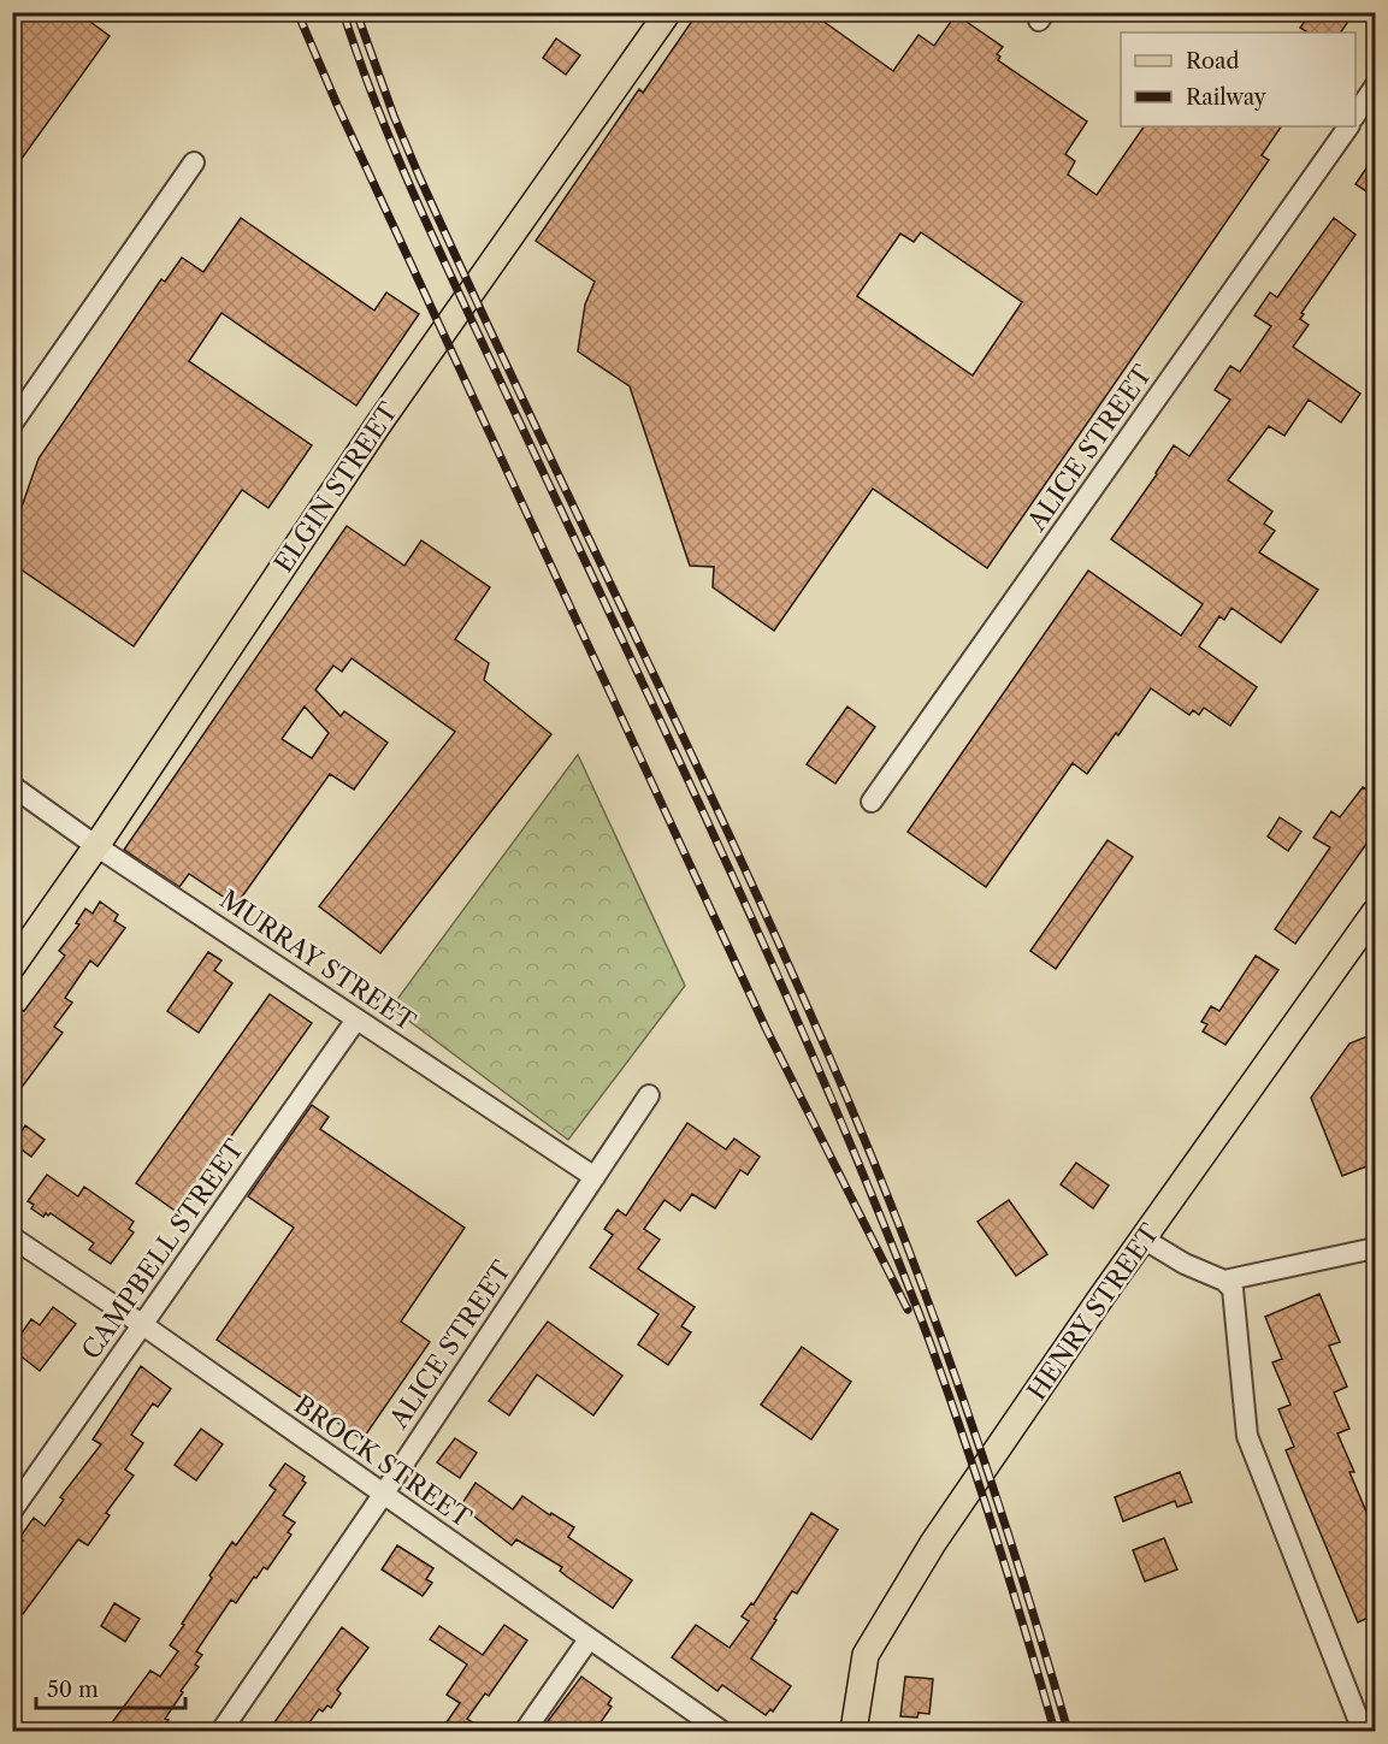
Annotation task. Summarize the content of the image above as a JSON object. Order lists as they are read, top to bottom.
{
  "streets": {
    "main road": ["ELGIN STREET", "HENRY STREET"],
    "street": [
      "ALICE STREET",
      "MURRAY STREET",
      "CAMPBELL STREET",
      "BROCK STREET"
    ]
  },
  "crossings": [
    ["ALICE STREET", "MURRAY STREET"],
    ["ALICE STREET", "BROCK STREET"],
    ["ELGIN STREET", "MURRAY STREET"],
    ["MURRAY STREET", "CAMPBELL STREET"],
    ["CAMPBELL STREET", "BROCK STREET"]
  ],
  "legend": ["Road", "Railway"],
  "scale_bar": "50 m"
}
